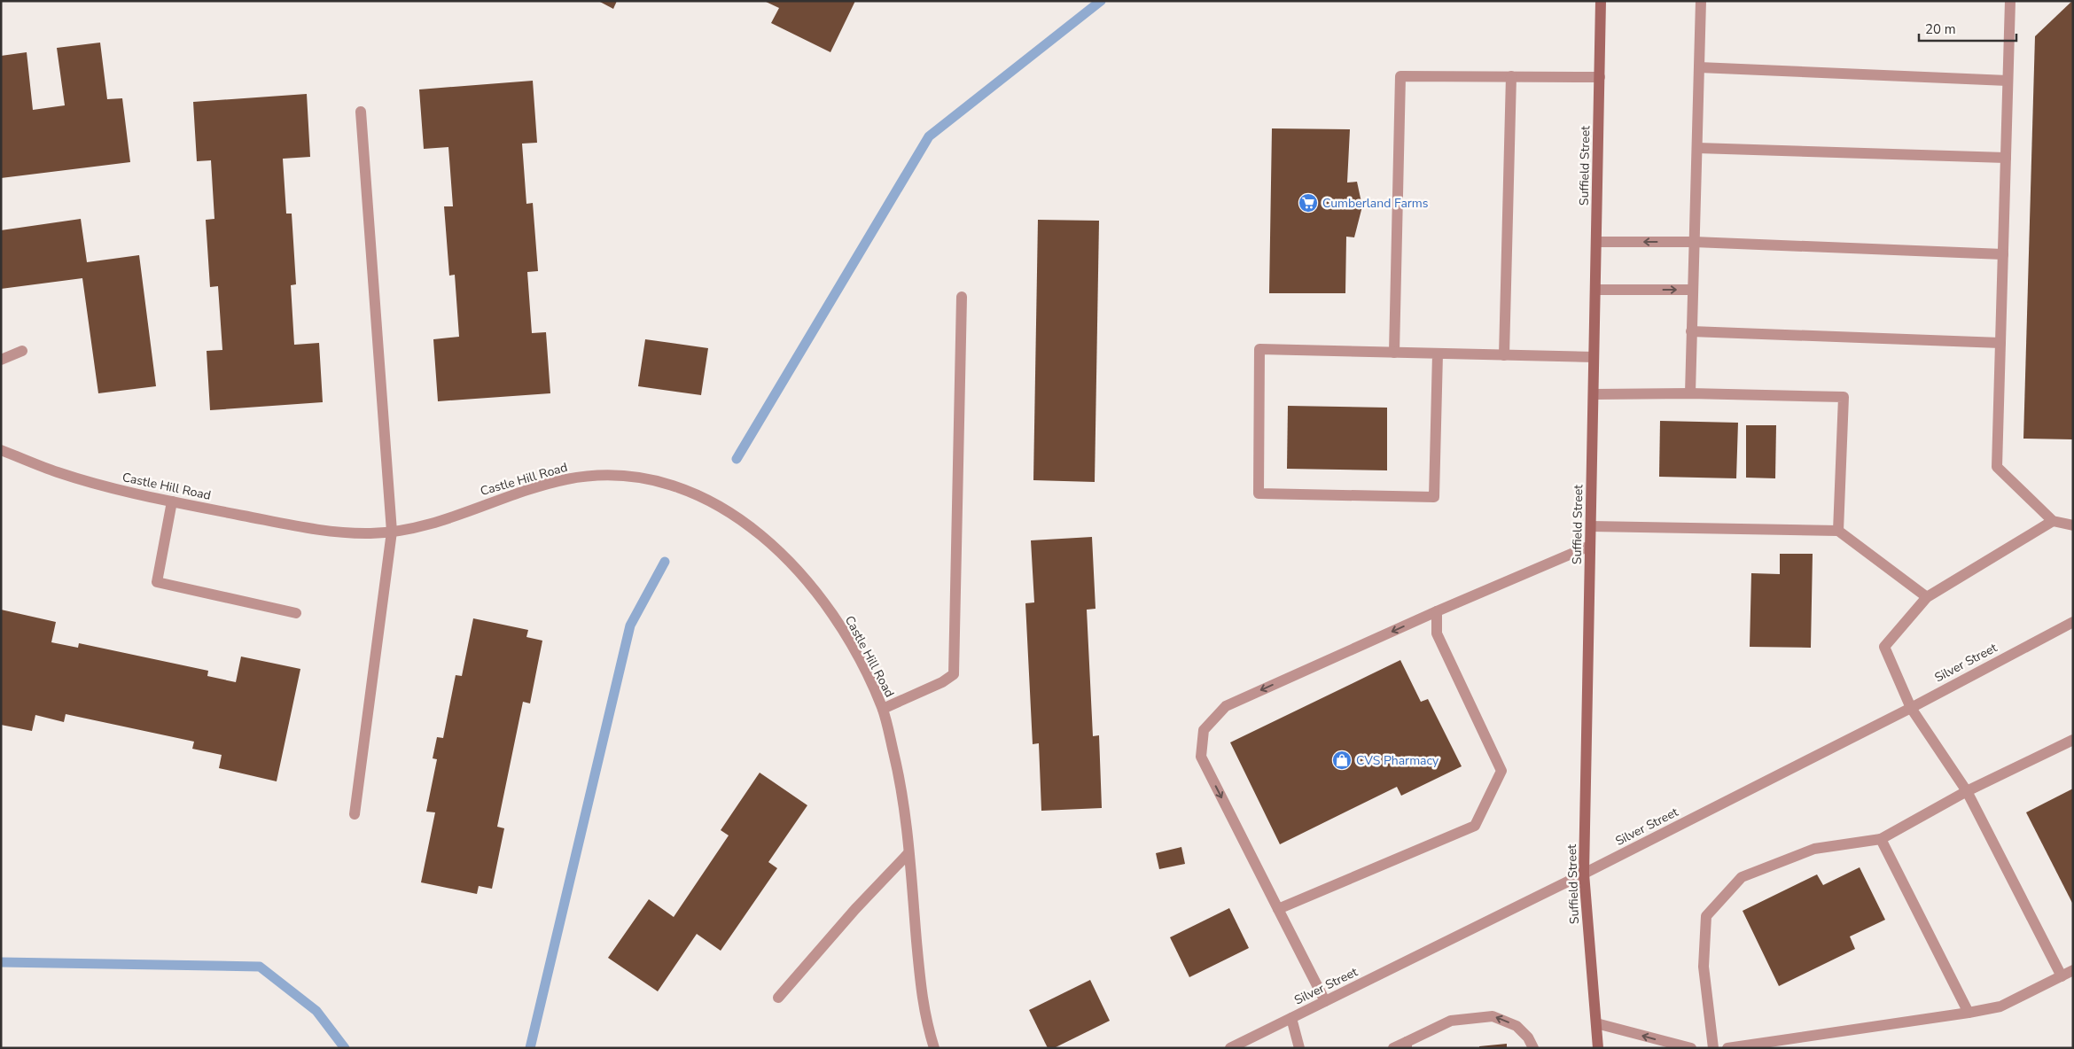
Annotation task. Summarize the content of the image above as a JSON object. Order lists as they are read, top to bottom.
{
  "streets": {
    "main road": ["Suffield Street"],
    "street": ["Castle Hill Road", "Silver Street"]
  },
  "crossings": [
    ["Suffield Street", "Silver Street"]
  ],
  "places": {
    "supermarket": ["Cumberland Farms"],
    "shop": ["CVS Pharmacy"]
  },
  "scale_bar": "20 m"
}
